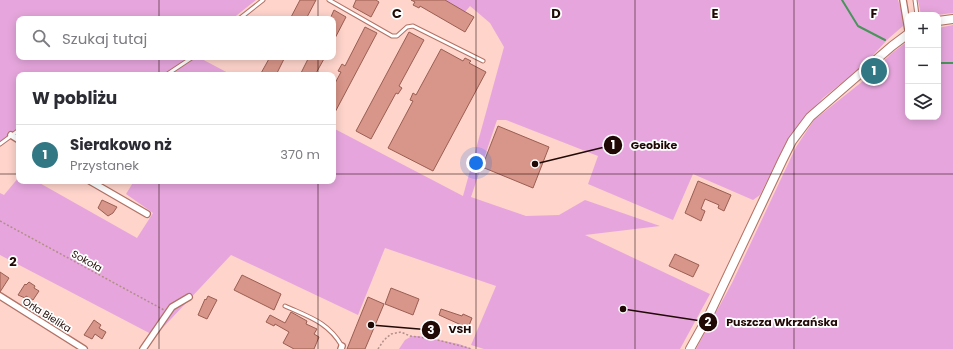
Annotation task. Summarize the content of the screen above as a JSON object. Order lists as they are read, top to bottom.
{
  "streets": {
    "street": ["Orła Bielika"],
    "path": ["Sokoła"]
  },
  "places": ["Geobike", "Puszcza Wkrzańska", "VSH"],
  "page": {
    "map_buttons": ["+", "−"],
    "search": "Szukaj tutaj",
    "pins": "1",
    "heading": "W pobliżu",
    "list": [
      {
        "mark": "1",
        "name": "Sierakowo nż",
        "note": "Przystanek",
        "value": "370 m"
      }
    ]
  },
  "grid": {
    "columns": [
      "C",
      "D",
      "E",
      "F"
    ],
    "rows": ["2"]
  }
}
